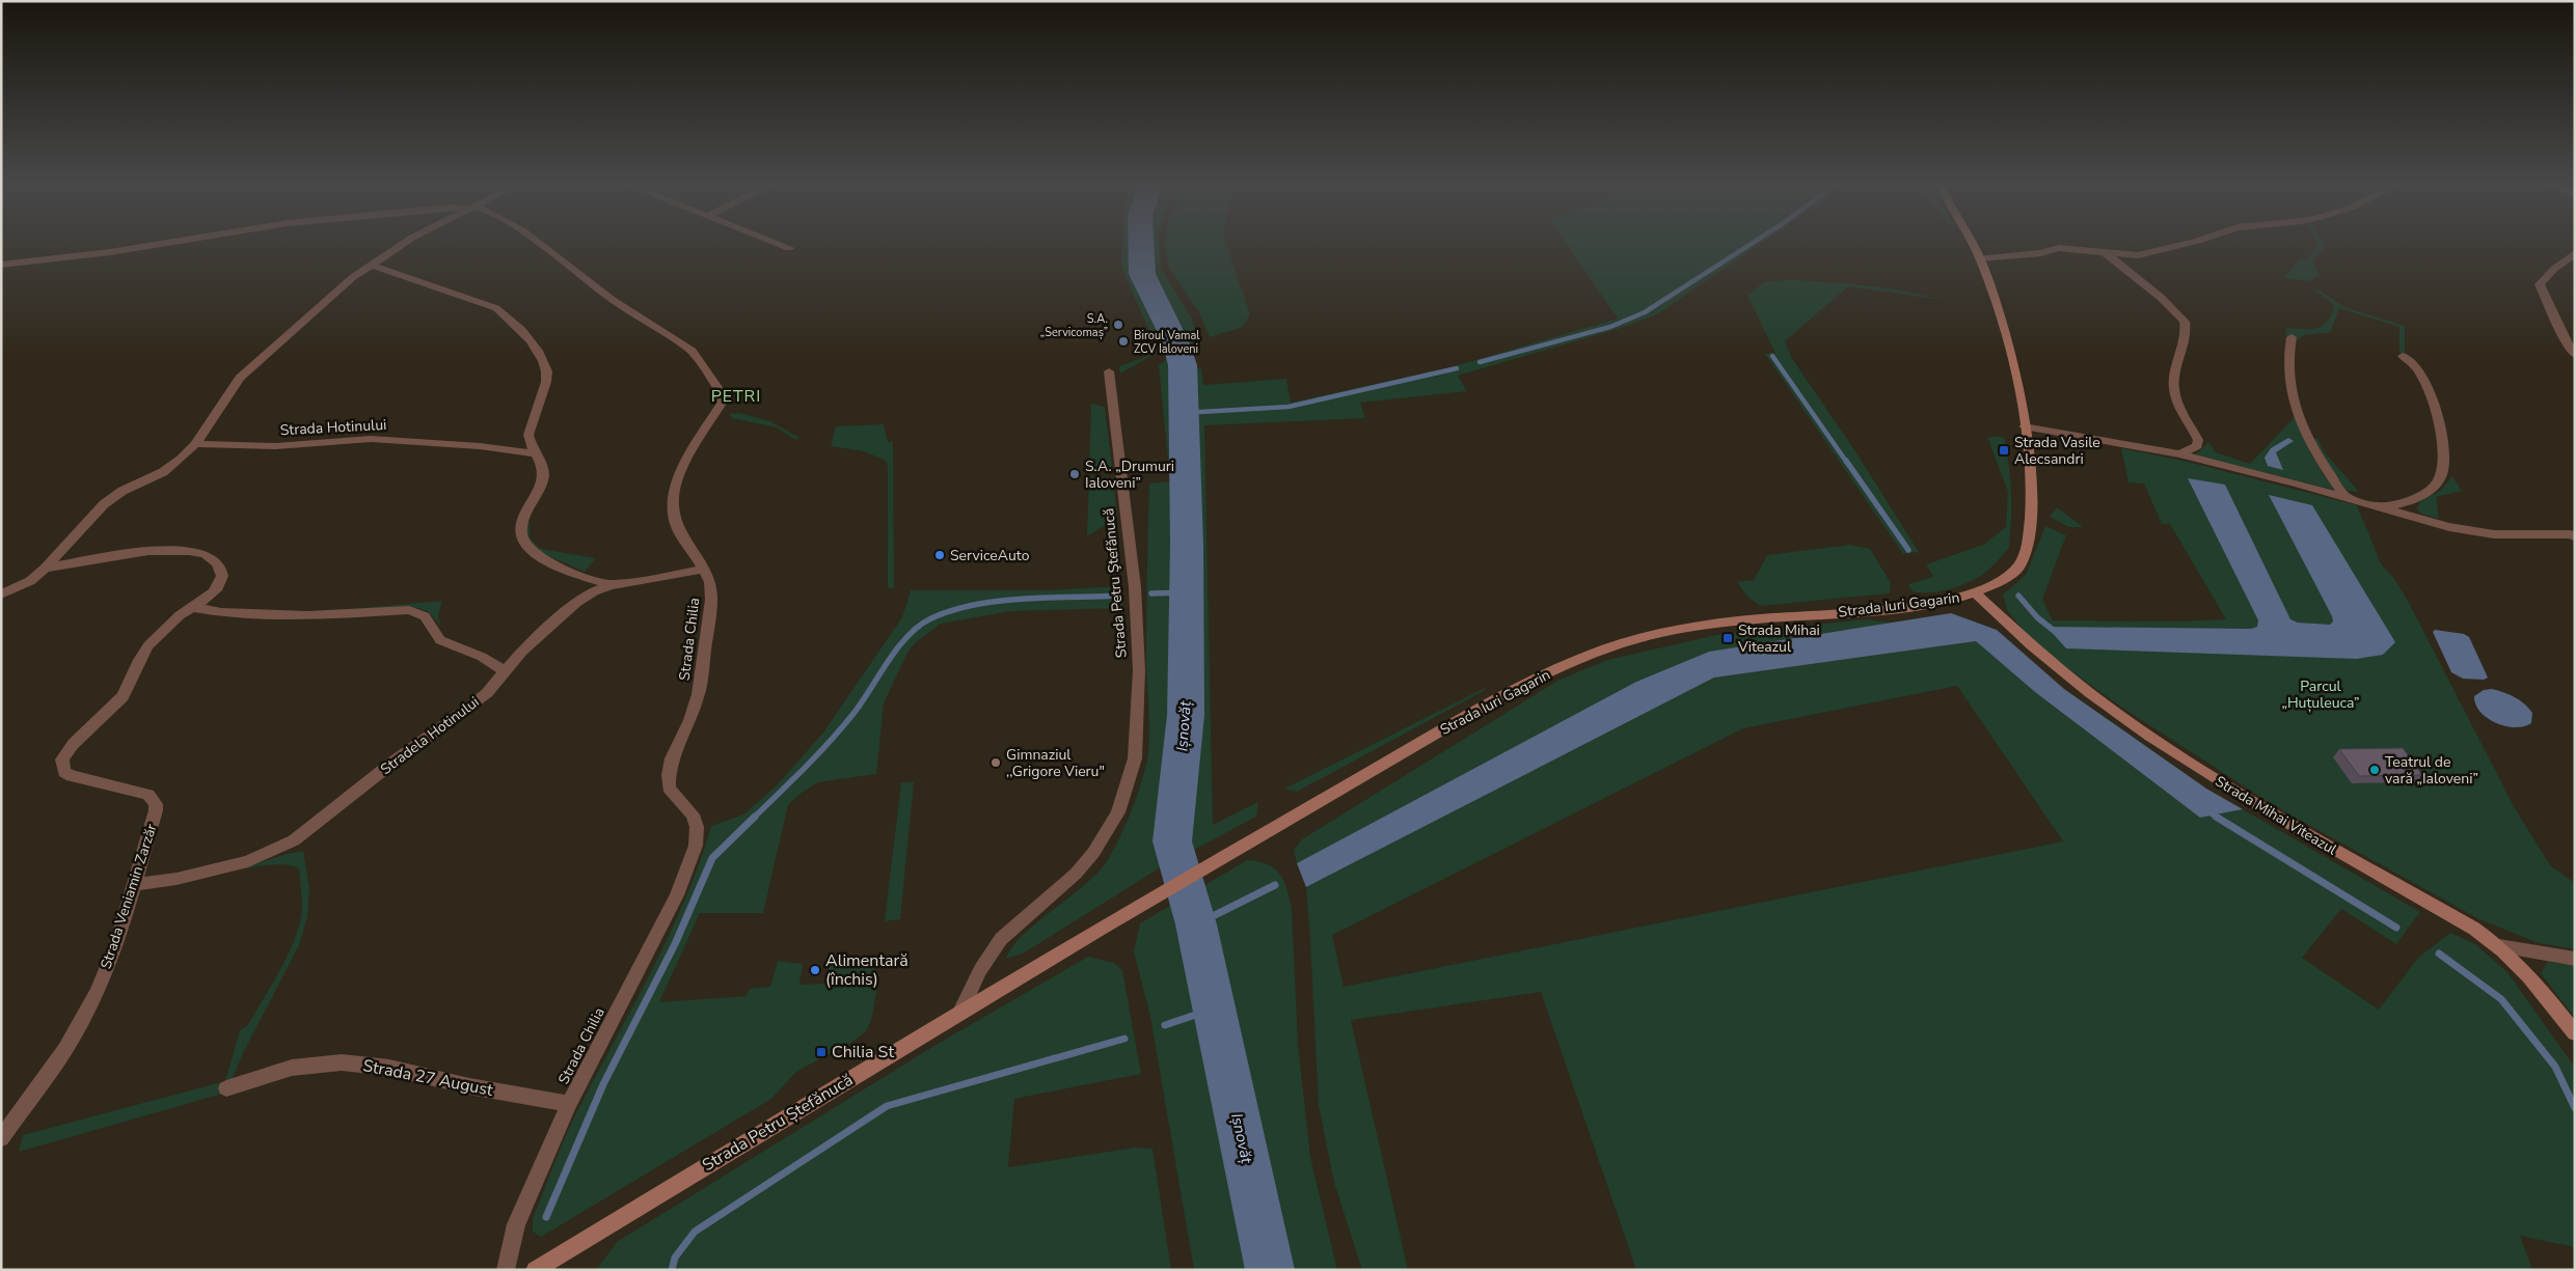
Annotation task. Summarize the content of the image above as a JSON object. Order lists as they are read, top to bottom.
{
  "streets": {
    "main road": ["Strada Iuri Gagarin", "Strada Mihai Viteazul", "Strada Petru Ștefănucă"],
    "street": [
      "Strada Hotinului",
      "Strada Petru Ştefănucă",
      "Strada Chilia",
      "Stradela Hotinului",
      "Strada Veniamin Zarzăr",
      "Strada 27 August"
    ]
  },
  "crossings": [
    ["Strada Petru Ştefănucă", "Strada Petru Ștefănucă"],
    ["Strada Iuri Gagarin", "Strada Mihai Viteazul"],
    ["Strada Iuri Gagarin", "Strada Petru Ștefănucă"],
    ["Strada Chilia", "Strada 27 August"],
    ["Stradela Hotinului", "Strada Veniamin Zarzăr"]
  ],
  "districts": ["PETRI"],
  "water": ["Ișnovăț"],
  "parks": ["Parcul „Huțuleuca”"],
  "places": {
    "other": [
      "S.A. „Servicomaș”",
      "Biroul Vamal ZCV Ialoveni",
      "S.A. „Drumuri Ialoveni”",
      "ServiceAuto",
      "Gimnaziul ,,Grigore Vieru\"",
      "Teatrul de vară „Ialoveni”",
      "Alimentară (închis)"
    ],
    "transit": ["Strada Vasile Alecsandri", "Strada Mihai Viteazul", "Chilia St"]
  }
}
